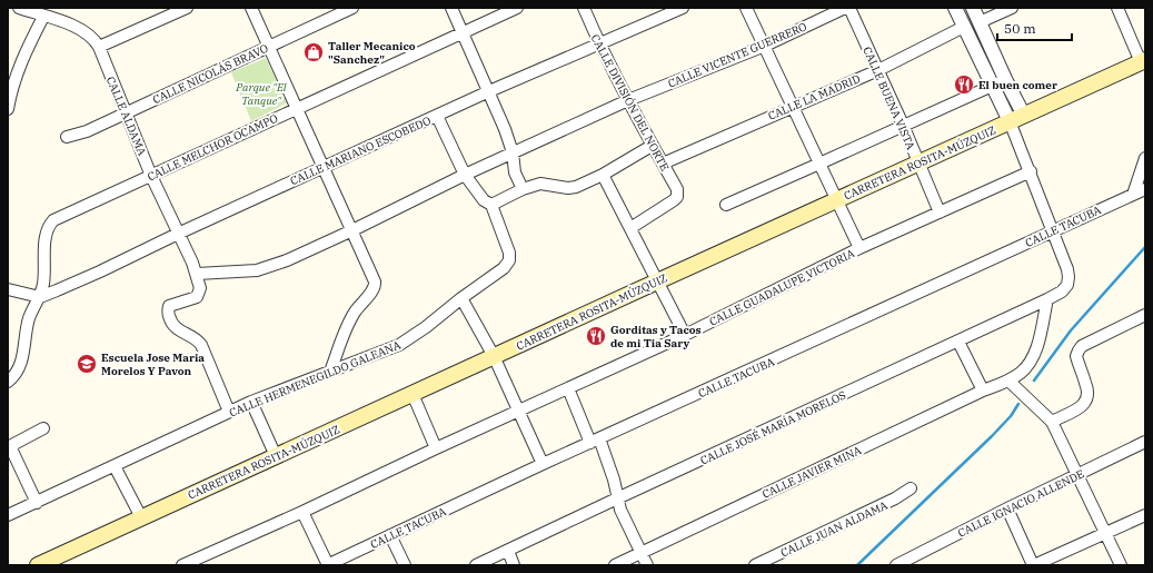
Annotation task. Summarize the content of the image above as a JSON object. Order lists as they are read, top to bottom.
{
  "streets": {
    "main road": ["CARRETERA ROSITA-MÚZQUIZ"],
    "street": [
      "CALLE VICENTE GUERRERO",
      "CALLE NICOLÁS BRAVO",
      "CALLE LA MADRID",
      "CALLE BUENA VISTA",
      "CALLE DIVISIÓN DEL NORTE",
      "CALLE ALDAMA",
      "CALLE MELCHOR OCAMPO",
      "CALLE MARIANO ESCOBEDO",
      "CALLE TACUBA",
      "CALLE GUADALUPE VICTORIA",
      "CALLE HERMENEGILDO GALEANA",
      "CALLE JOSÉ MARÍA MORELOS",
      "CALLE JAVIER MINA",
      "CALLE IGNACIO ALLENDE",
      "CALLE JUAN ALDAMA"
    ]
  },
  "crossings": [
    ["CALLE VICENTE GUERRERO", "CALLE DIVISIÓN DEL NORTE"],
    ["CALLE VICENTE GUERRERO", "CALLE ALDAMA"],
    ["CALLE NICOLÁS BRAVO", "CALLE ALDAMA"],
    ["CALLE LA MADRID", "CALLE BUENA VISTA"],
    ["CALLE LA MADRID", "CALLE DIVISIÓN DEL NORTE"],
    ["CALLE BUENA VISTA", "CARRETERA ROSITA-MÚZQUIZ"],
    ["CALLE BUENA VISTA", "CALLE GUADALUPE VICTORIA"],
    ["CALLE DIVISIÓN DEL NORTE", "CALLE MARIANO ESCOBEDO"],
    ["CALLE ALDAMA", "CALLE MELCHOR OCAMPO"],
    ["CALLE ALDAMA", "CALLE MARIANO ESCOBEDO"],
    ["CALLE MELCHOR OCAMPO", "CALLE MARIANO ESCOBEDO"],
    ["CALLE TACUBA", "CALLE JOSÉ MARÍA MORELOS"],
    ["CALLE JOSÉ MARÍA MORELOS", "CALLE JAVIER MINA"]
  ],
  "parks": ["Parque \"El Tanque\""],
  "places": {
    "shop": ["Taller Mecanico \"Sanchez\""],
    "restaurant": ["El buen comer", "Gorditas y Tacos de mi Tia Sary"],
    "school or university": ["Escuela Jose Maria Morelos Y Pavon"]
  },
  "scale_bar": "50 m"
}
